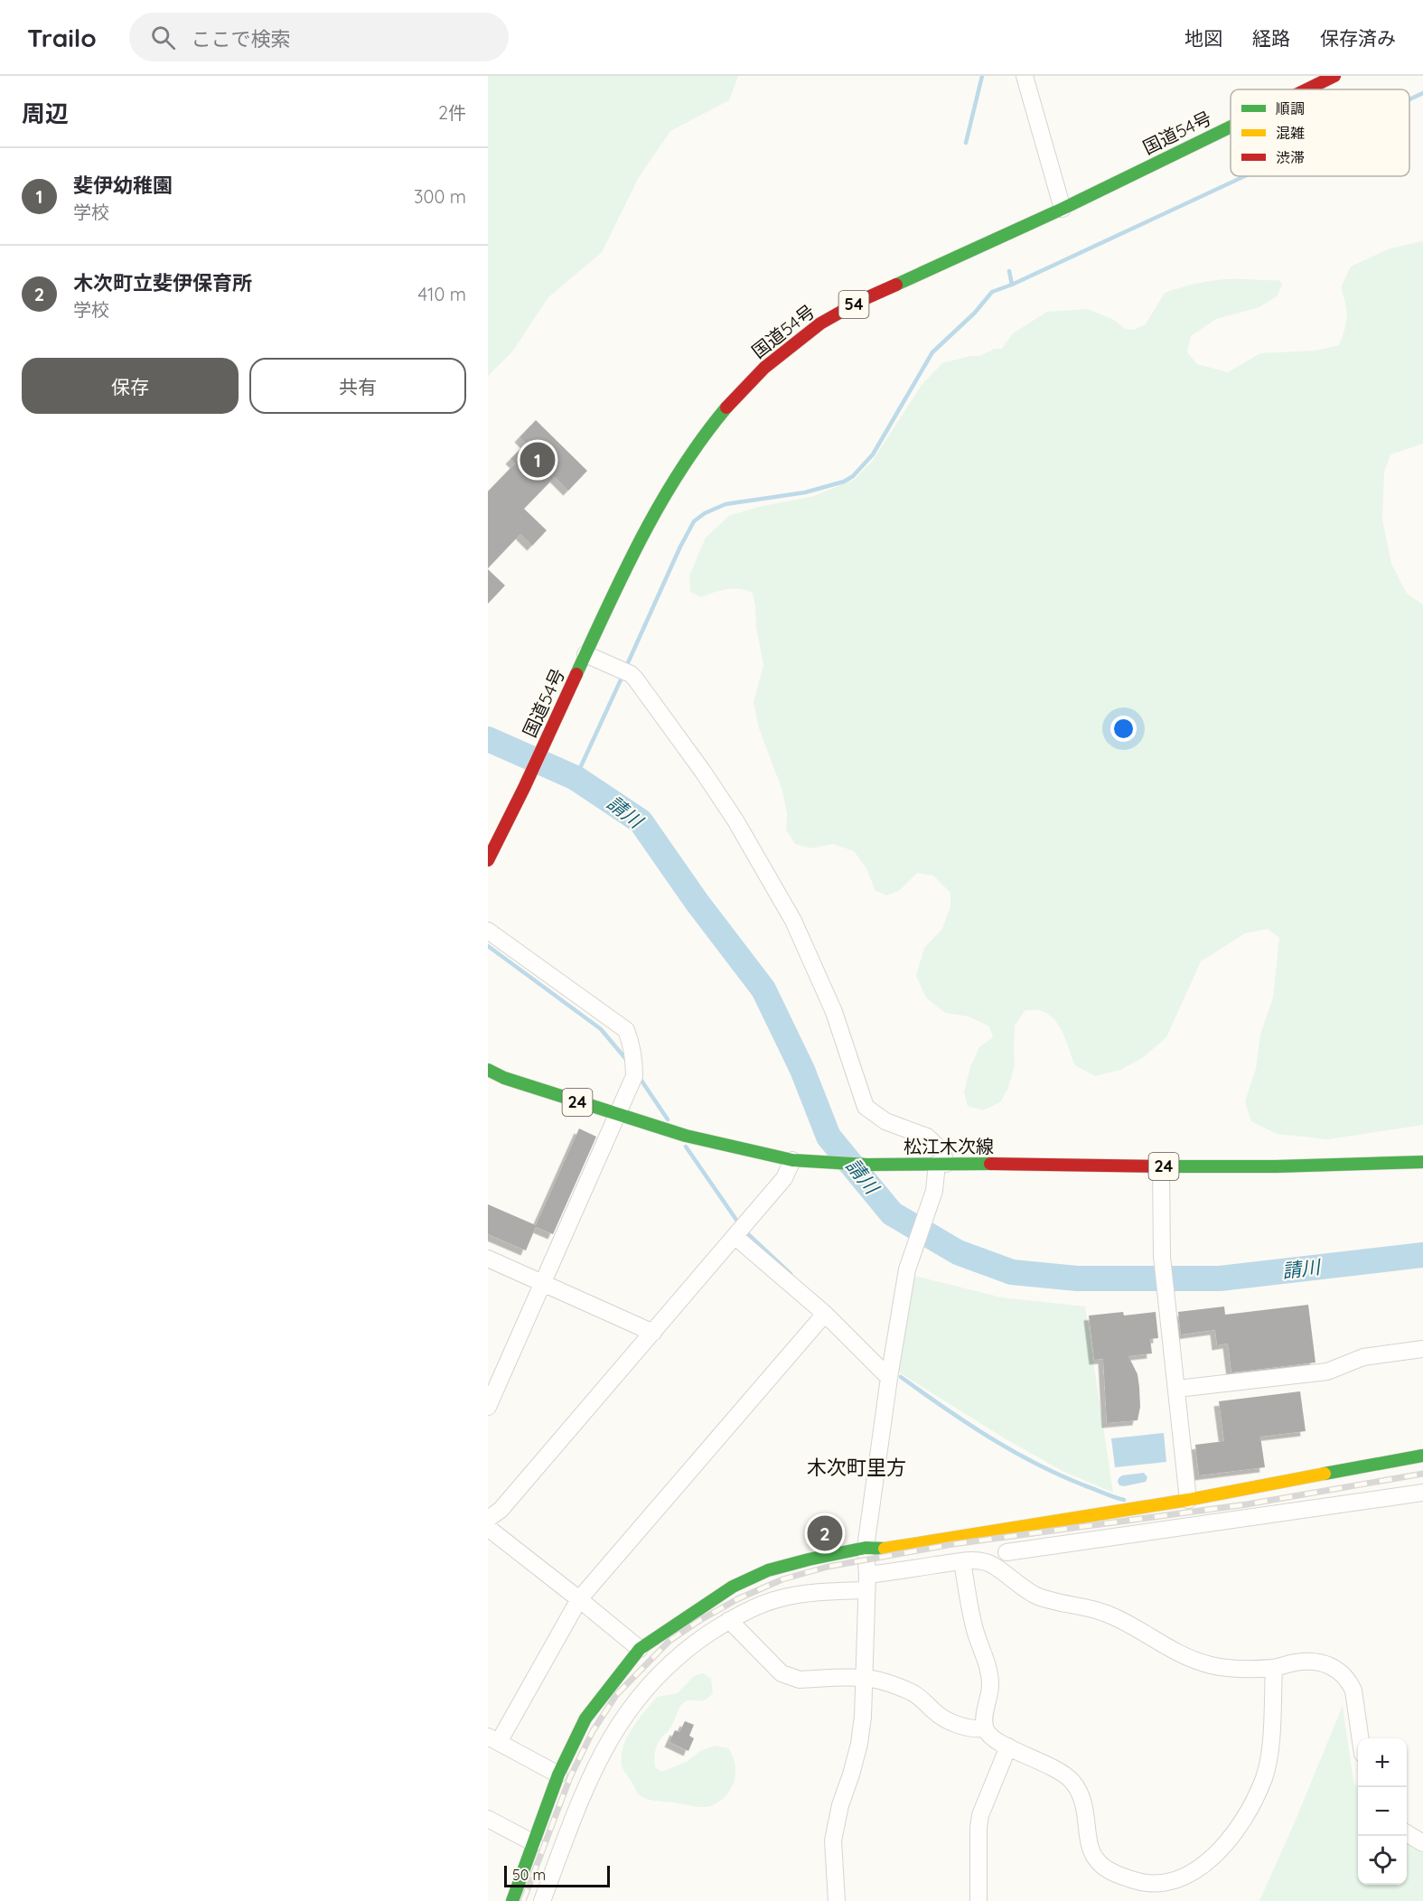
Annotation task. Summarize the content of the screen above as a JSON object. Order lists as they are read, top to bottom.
{
  "streets": {
    "main road": [
      "国道54号",
      "54",
      "24",
      "松江木次線"
    ]
  },
  "districts": ["木次町里方"],
  "water": ["請川"],
  "legend": ["順調", "混雑", "渋滞"],
  "scale_bar": "50 m",
  "page": {
    "header": "Trailo",
    "search": "ここで検索",
    "nav": ["地図", "経路", "保存済み"],
    "heading": ["周辺", "2件"],
    "list": [
      {
        "mark": "1",
        "name": "斐伊幼稚園",
        "note": "学校",
        "value": "300 m"
      },
      {
        "mark": "2",
        "name": "木次町立斐伊保育所",
        "note": "学校",
        "value": "410 m"
      }
    ],
    "buttons": ["保存", "共有"],
    "pins": ["1", "2"],
    "map_buttons": ["+", "−"],
    "scale": "50 m"
  }
}
